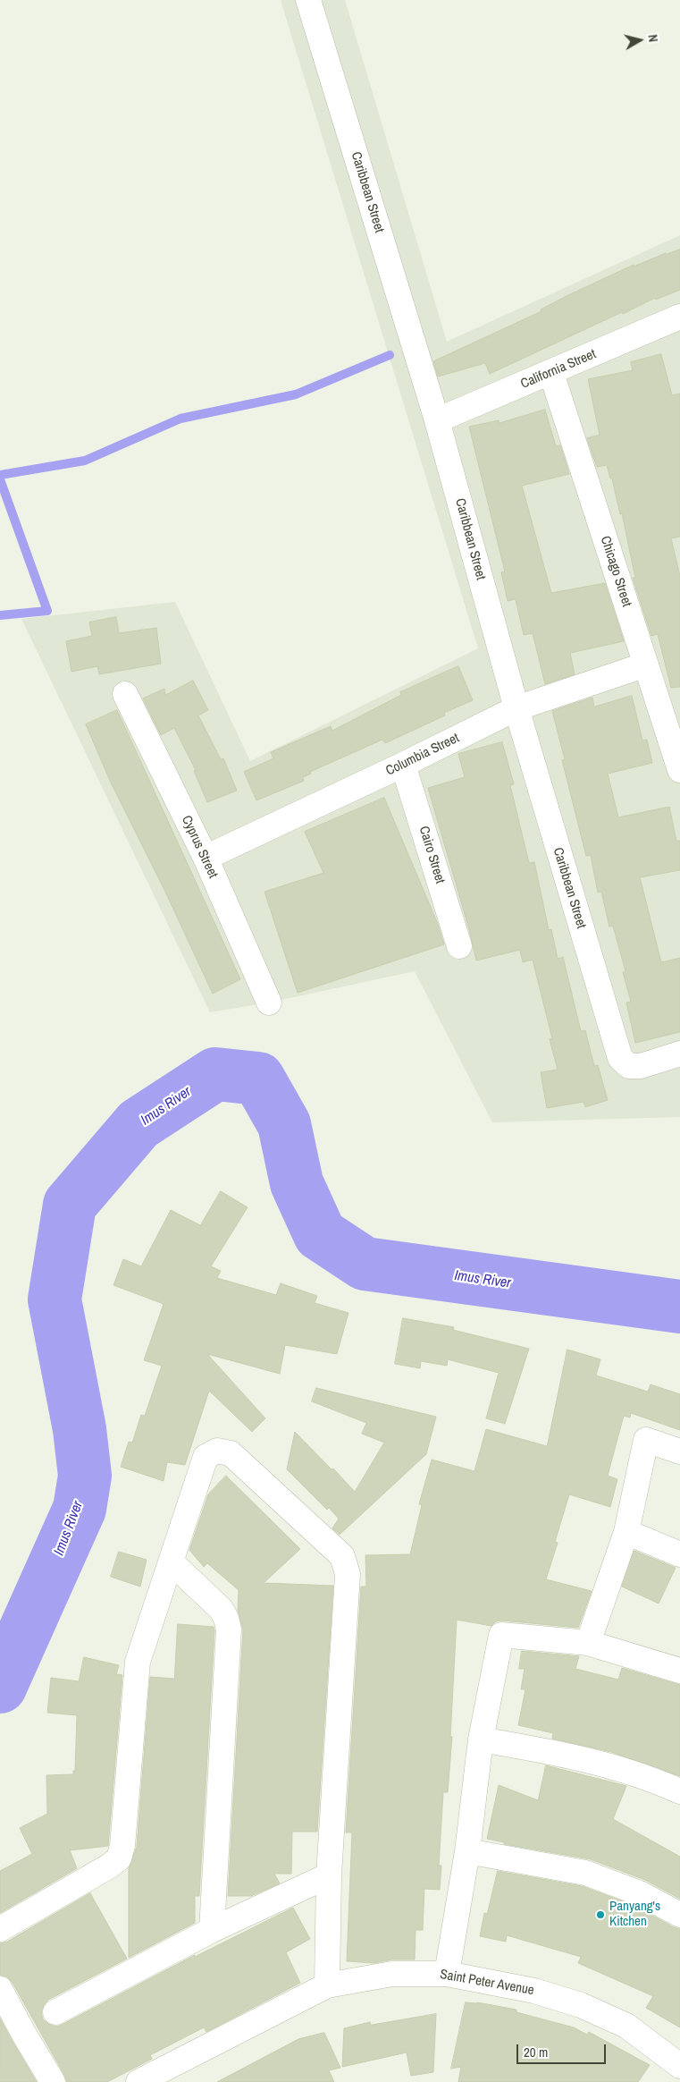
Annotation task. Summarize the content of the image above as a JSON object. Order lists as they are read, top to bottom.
{
  "streets": {
    "street": [
      "Caribbean Street",
      "California Street",
      "Chicago Street",
      "Columbia Street",
      "Cyprus Street",
      "Cairo Street",
      "Saint Peter Avenue"
    ]
  },
  "crossings": [
    ["Caribbean Street", "California Street"],
    ["Caribbean Street", "Columbia Street"],
    ["California Street", "Chicago Street"],
    ["Chicago Street", "Columbia Street"],
    ["Columbia Street", "Cyprus Street"],
    ["Columbia Street", "Cairo Street"]
  ],
  "water": ["Imus River"],
  "places": ["Panyang's Kitchen"],
  "scale_bar": "20 m",
  "north": "right"
}
